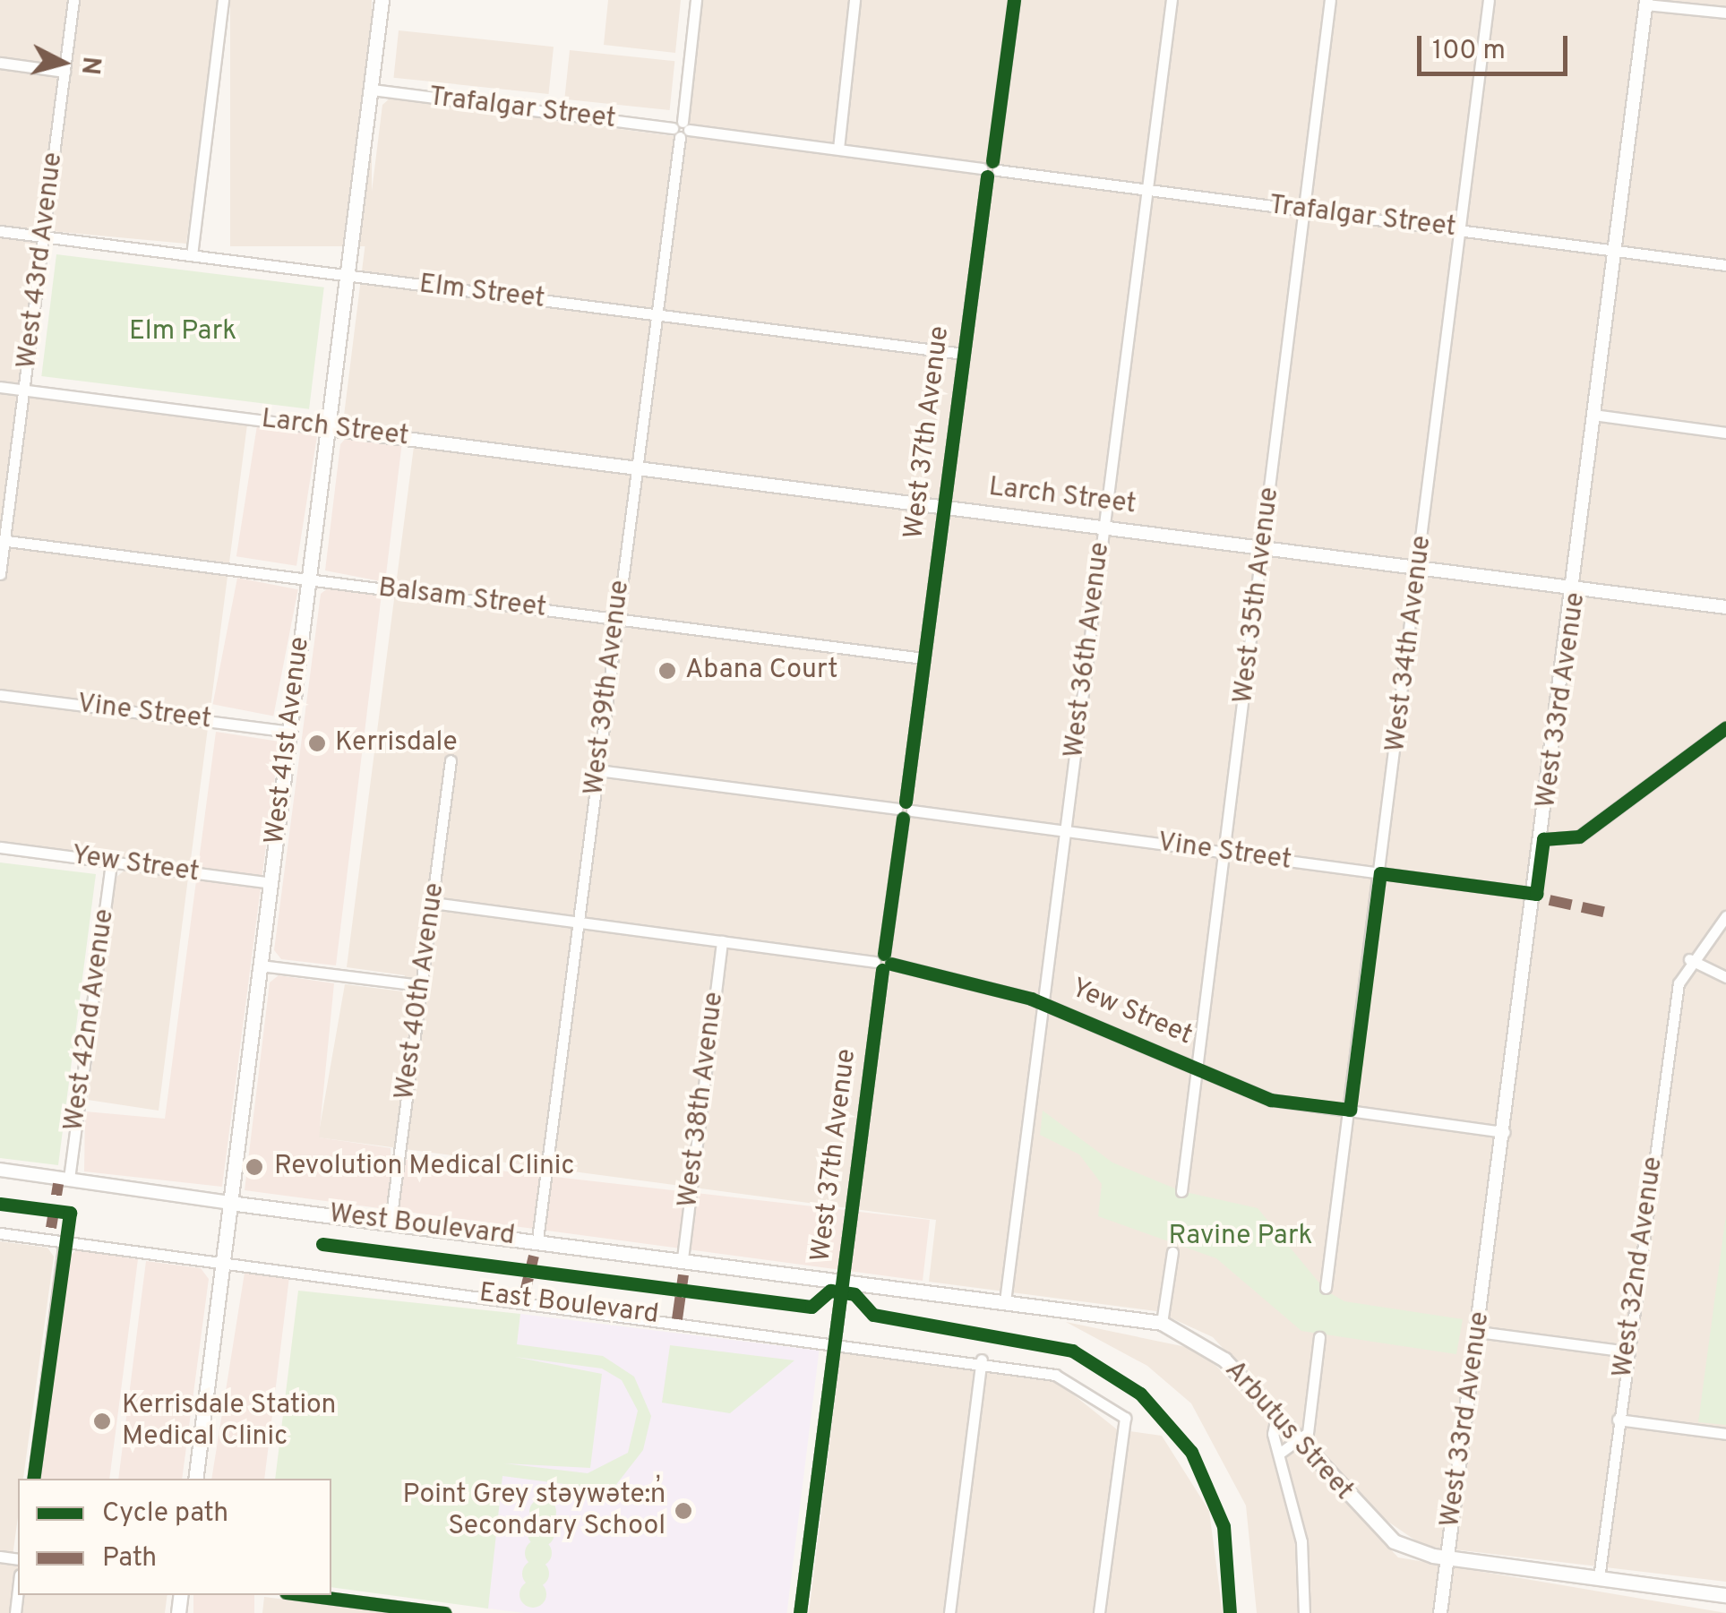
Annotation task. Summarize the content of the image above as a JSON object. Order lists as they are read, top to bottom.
{
  "streets": {
    "main road": ["West 41st Avenue", "West Boulevard", "Arbutus Street"],
    "street": [
      "Trafalgar Street",
      "West 43rd Avenue",
      "Elm Street",
      "Larch Street",
      "West 37th Avenue",
      "West 35th Avenue",
      "Balsam Street",
      "West 34th Avenue",
      "West 36th Avenue",
      "West 39th Avenue",
      "West 33rd Avenue",
      "Vine Street",
      "Yew Street",
      "West 40th Avenue",
      "West 42nd Avenue",
      "West 38th Avenue",
      "West 32nd Avenue",
      "East Boulevard"
    ]
  },
  "crossings": [
    ["Trafalgar Street", "West 37th Avenue"],
    ["Trafalgar Street", "West 35th Avenue"],
    ["Trafalgar Street", "West 34th Avenue"],
    ["Trafalgar Street", "West 36th Avenue"],
    ["Trafalgar Street", "West 39th Avenue"],
    ["Trafalgar Street", "West 33rd Avenue"],
    ["Trafalgar Street", "West 41st Avenue"],
    ["West 43rd Avenue", "Elm Street"],
    ["West 43rd Avenue", "Larch Street"],
    ["West 43rd Avenue", "Balsam Street"],
    ["Elm Street", "West 37th Avenue"],
    ["Elm Street", "West 39th Avenue"],
    ["Elm Street", "West 41st Avenue"],
    ["Larch Street", "West 37th Avenue"],
    ["Larch Street", "West 35th Avenue"],
    ["Larch Street", "West 34th Avenue"],
    ["Larch Street", "West 36th Avenue"],
    ["Larch Street", "West 39th Avenue"],
    ["Larch Street", "West 33rd Avenue"],
    ["Larch Street", "West 41st Avenue"],
    ["West 37th Avenue", "Balsam Street"],
    ["West 37th Avenue", "Vine Street"],
    ["West 37th Avenue", "Yew Street"],
    ["West 37th Avenue", "West Boulevard"],
    ["West 37th Avenue", "East Boulevard"],
    ["West 37th Avenue", "Arbutus Street"],
    ["West 35th Avenue", "Vine Street"],
    ["West 35th Avenue", "Yew Street"],
    ["Balsam Street", "West 39th Avenue"],
    ["Balsam Street", "West 41st Avenue"],
    ["West 34th Avenue", "Vine Street"],
    ["West 34th Avenue", "Yew Street"],
    ["West 36th Avenue", "Vine Street"],
    ["West 36th Avenue", "Yew Street"],
    ["West 36th Avenue", "Arbutus Street"],
    ["West 39th Avenue", "Vine Street"],
    ["West 39th Avenue", "Yew Street"],
    ["West 39th Avenue", "West Boulevard"],
    ["West 33rd Avenue", "Vine Street"],
    ["West 33rd Avenue", "Yew Street"],
    ["West 33rd Avenue", "Arbutus Street"],
    ["Vine Street", "West 41st Avenue"],
    ["West 41st Avenue", "Yew Street"],
    ["West 41st Avenue", "West Boulevard"],
    ["West 41st Avenue", "East Boulevard"],
    ["Yew Street", "West 40th Avenue"],
    ["Yew Street", "West 42nd Avenue"],
    ["Yew Street", "West 38th Avenue"],
    ["West 40th Avenue", "West Boulevard"],
    ["West 42nd Avenue", "West Boulevard"],
    ["West 38th Avenue", "West Boulevard"],
    ["West Boulevard", "Arbutus Street"],
    ["West 32nd Avenue", "Arbutus Street"]
  ],
  "parks": ["Elm Park", "Ravine Park"],
  "places": [
    "Abana Court",
    "Kerrisdale",
    "Revolution Medical Clinic",
    "Kerrisdale Station Medical Clinic",
    "Point Grey stəywəte:n̓ Secondary School"
  ],
  "legend": ["Cycle path", "Path"],
  "scale_bar": "100 m",
  "north": "right"
}
